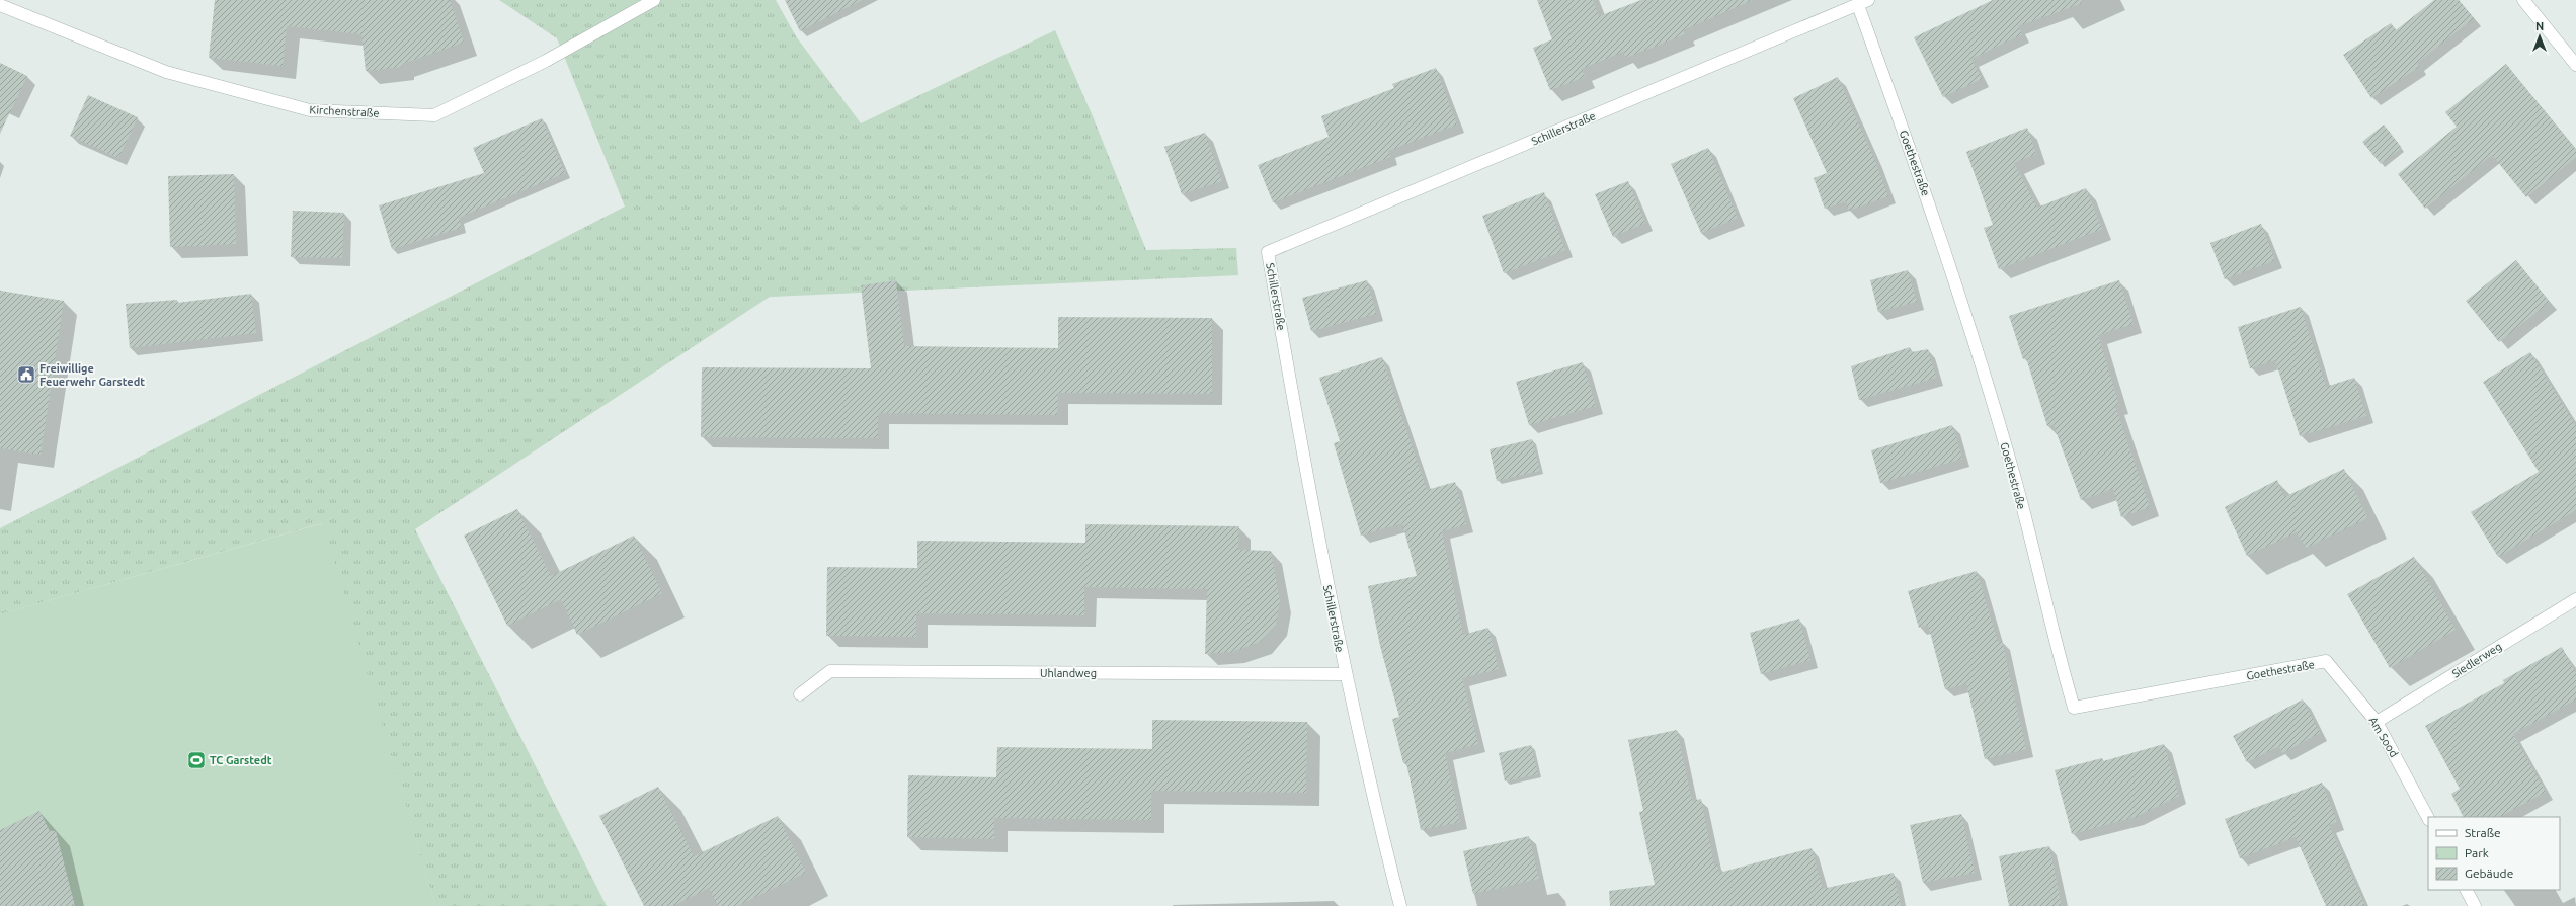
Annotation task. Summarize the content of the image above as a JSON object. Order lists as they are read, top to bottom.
{
  "streets": {
    "street": [
      "Kirchenstraße",
      "Schillerstraße",
      "Goethestraße",
      "Siedlerweg",
      "Uhlandweg",
      "Am Sood"
    ]
  },
  "crossings": [
    ["Schillerstraße", "Goethestraße"],
    ["Schillerstraße", "Uhlandweg"],
    ["Goethestraße", "Am Sood"],
    ["Siedlerweg", "Am Sood"]
  ],
  "places": {
    "public building": ["Freiwillige Feuerwehr Garstedt"],
    "sports": ["TC Garstedt"]
  },
  "legend": ["Straße", "Park", "Gebäude"],
  "north": "top"
}
